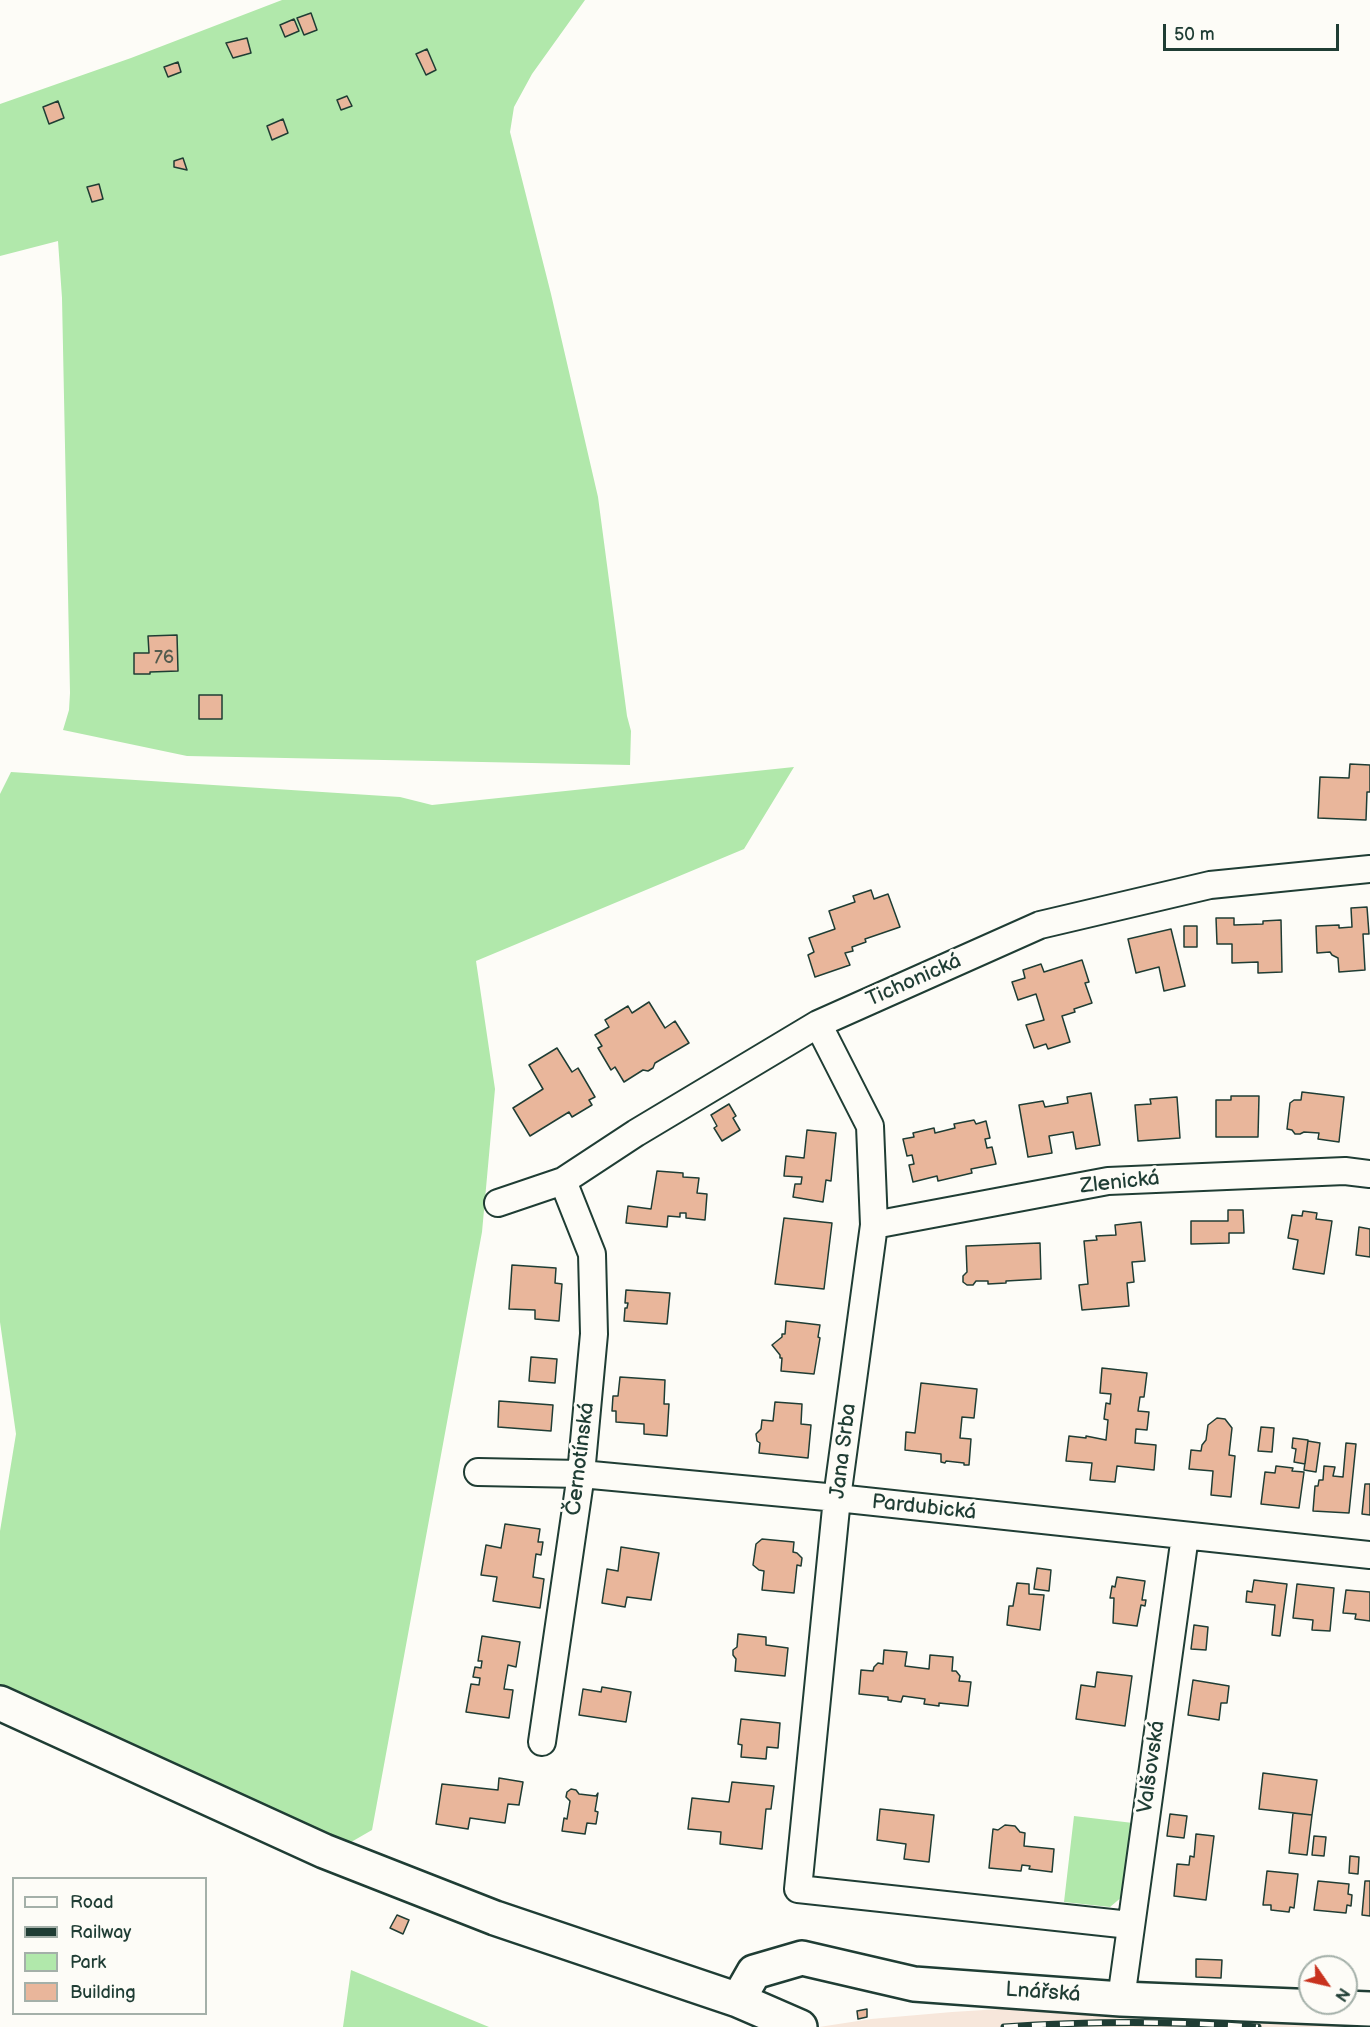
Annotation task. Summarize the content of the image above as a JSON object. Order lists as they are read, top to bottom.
{
  "streets": {
    "street": [
      "Tichonická",
      "Zlenická",
      "Jana Srba",
      "Černotínská",
      "Pardubická",
      "Valšovská",
      "Lnářská"
    ]
  },
  "crossings": [
    ["Tichonická", "Jana Srba"],
    ["Tichonická", "Černotínská"],
    ["Zlenická", "Jana Srba"],
    ["Jana Srba", "Pardubická"],
    ["Jana Srba", "Valšovská"],
    ["Černotínská", "Pardubická"],
    ["Pardubická", "Valšovská"],
    ["Valšovská", "Lnářská"]
  ],
  "house_numbers": ["76"],
  "legend": [
    "Road",
    "Railway",
    "Park",
    "Building"
  ],
  "scale_bar": "50 m",
  "north": "bottom right"
}
